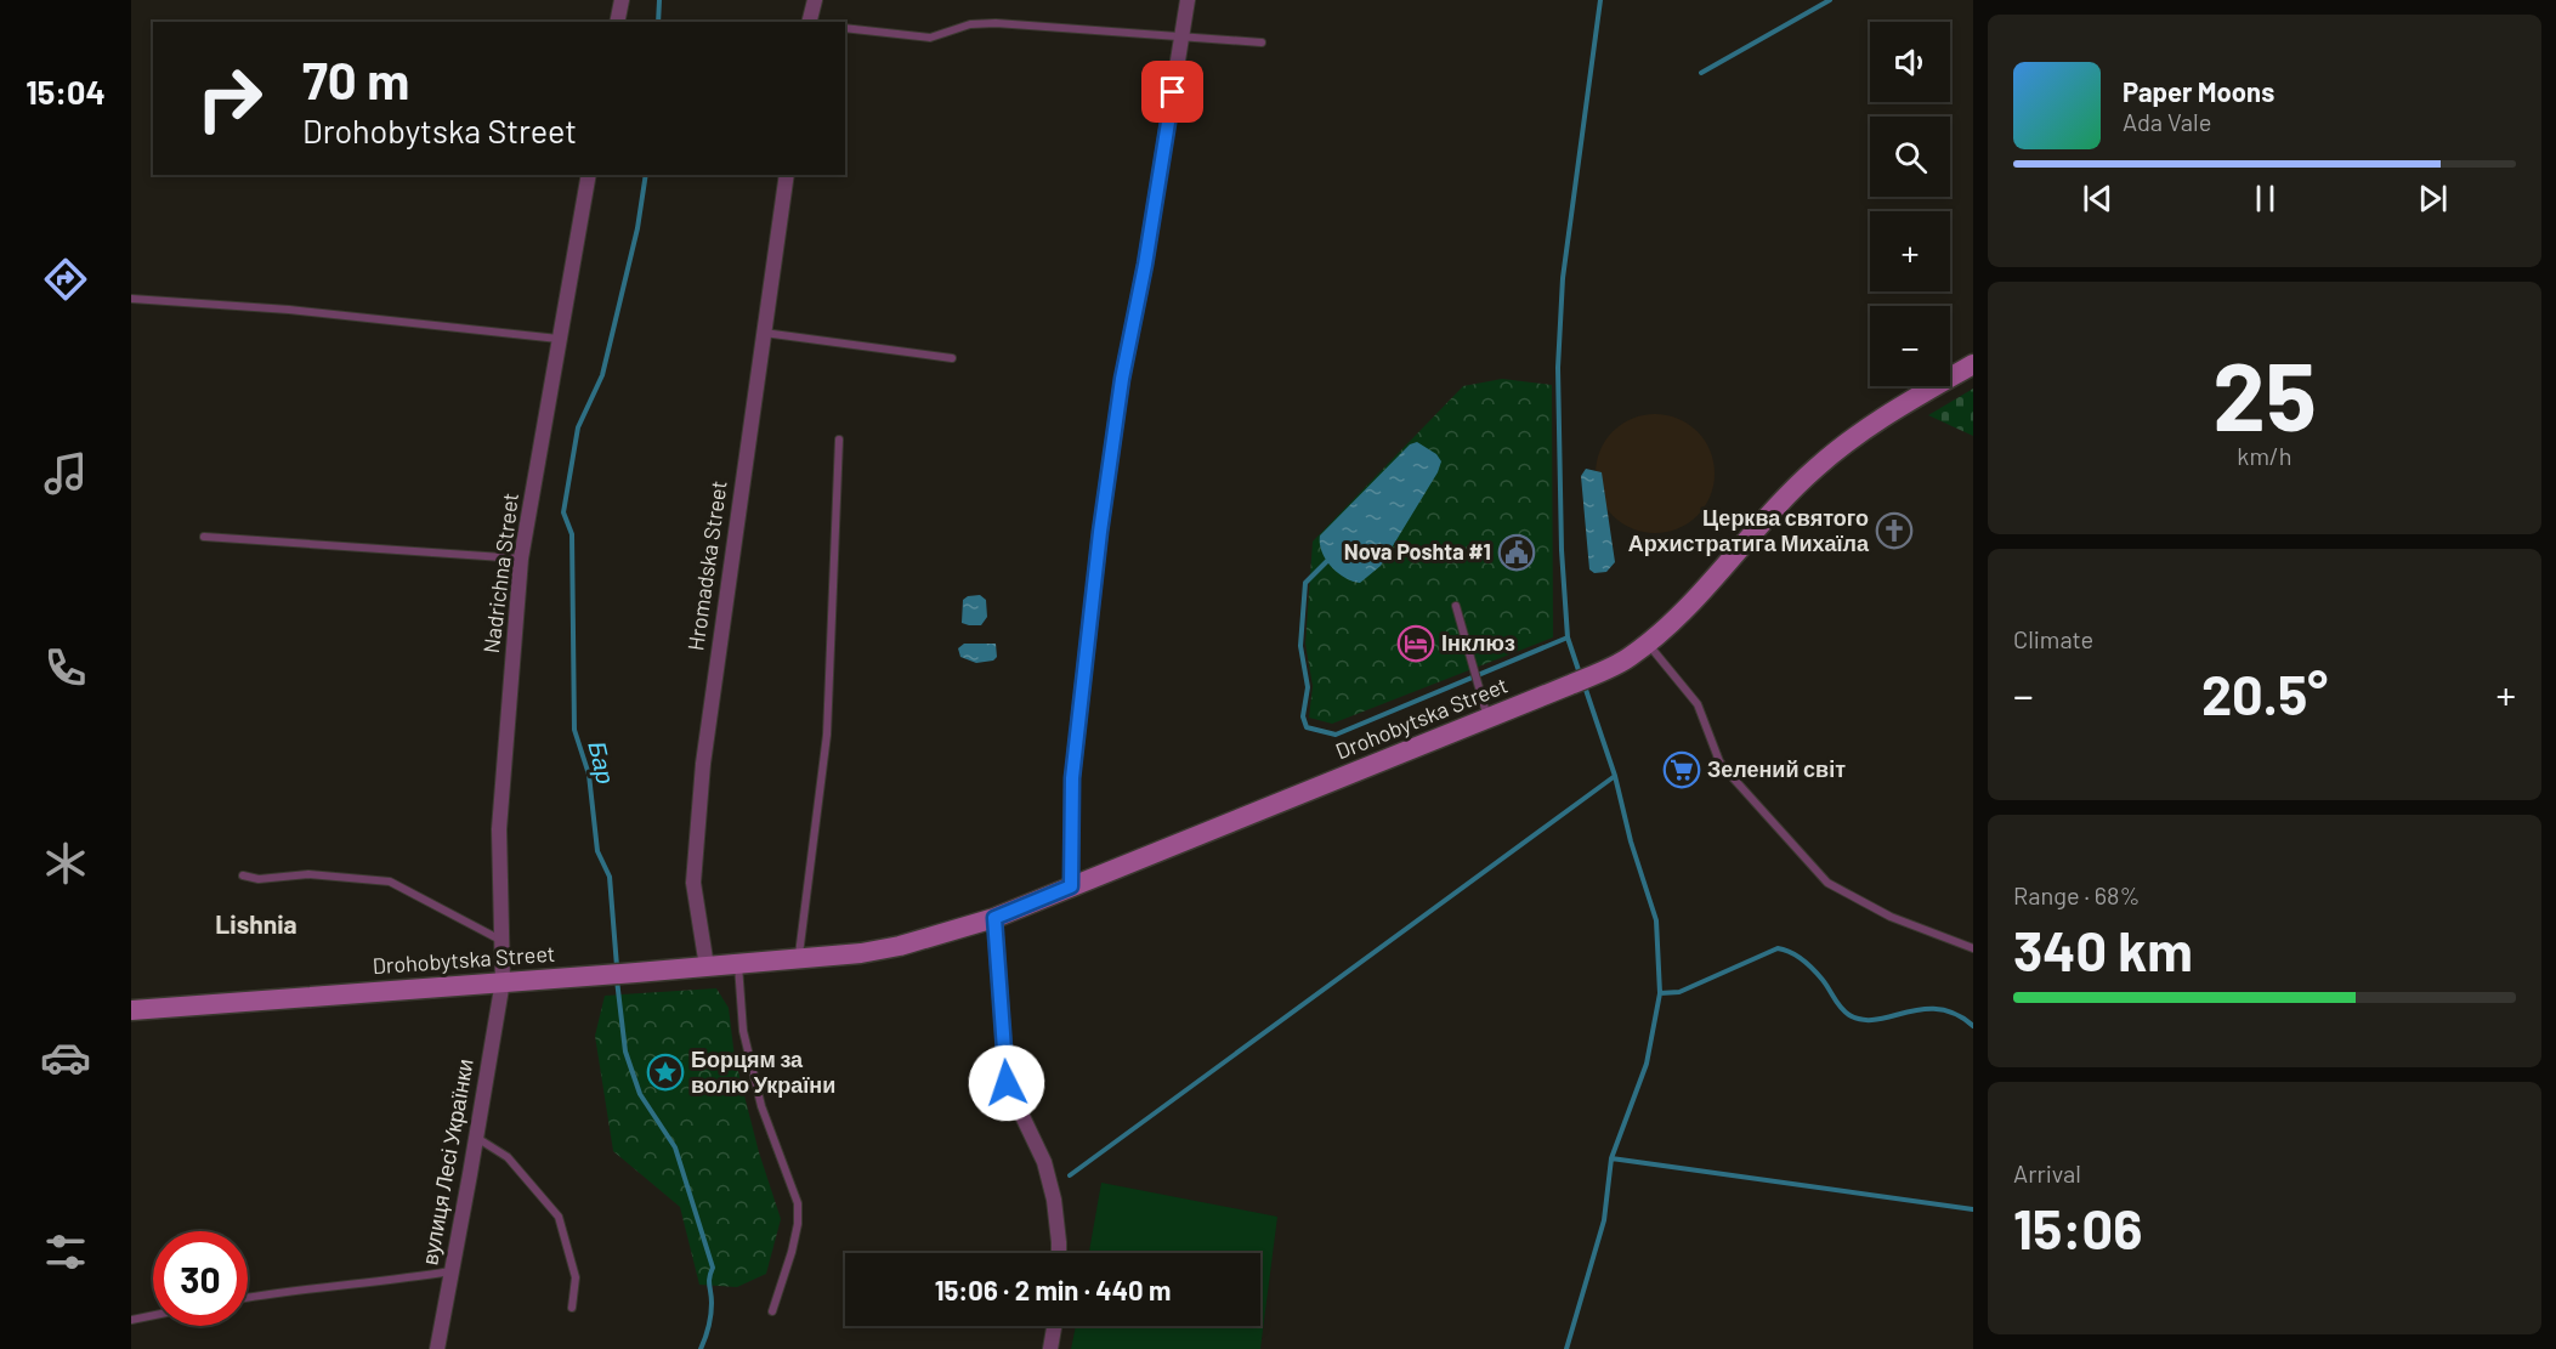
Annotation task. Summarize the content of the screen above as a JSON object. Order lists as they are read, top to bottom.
{
  "streets": {
    "main road": ["Drohobytska Street"],
    "street": ["Hromadska Street", "Nadrichna Street", "вулиця Лесі Українки"]
  },
  "crossings": [
    ["Hromadska Street", "Drohobytska Street"],
    ["Nadrichna Street", "Drohobytska Street"],
    ["Nadrichna Street", "вулиця Лесі Українки"],
    ["Drohobytska Street", "вулиця Лесі Українки"]
  ],
  "districts": ["Lishnia"],
  "water": ["Бар"],
  "places": {
    "church": ["Церква святого Архистратига Михаїла"],
    "public building": ["Nova Poshta #1"],
    "hotel": ["Інклюз"],
    "supermarket": ["Зелений світ"],
    "place": ["Борцям за волю України"]
  },
  "page": {
    "tabs": "15:04",
    "map_buttons": ["+", "−"],
    "turn": ["70 m", "Drohobytska Street"],
    "song": ["Paper Moons", "Ada Vale"],
    "tile": [
      ["25", "km/h"],
      "Climate",
      ["Range · 68%", "340 km"],
      ["Arrival", "15:06"]
    ],
    "heat": ["−", "20.5°", "+"],
    "limit": "30",
    "trip": "15:06 · 2 min · 440 m"
  }
}
